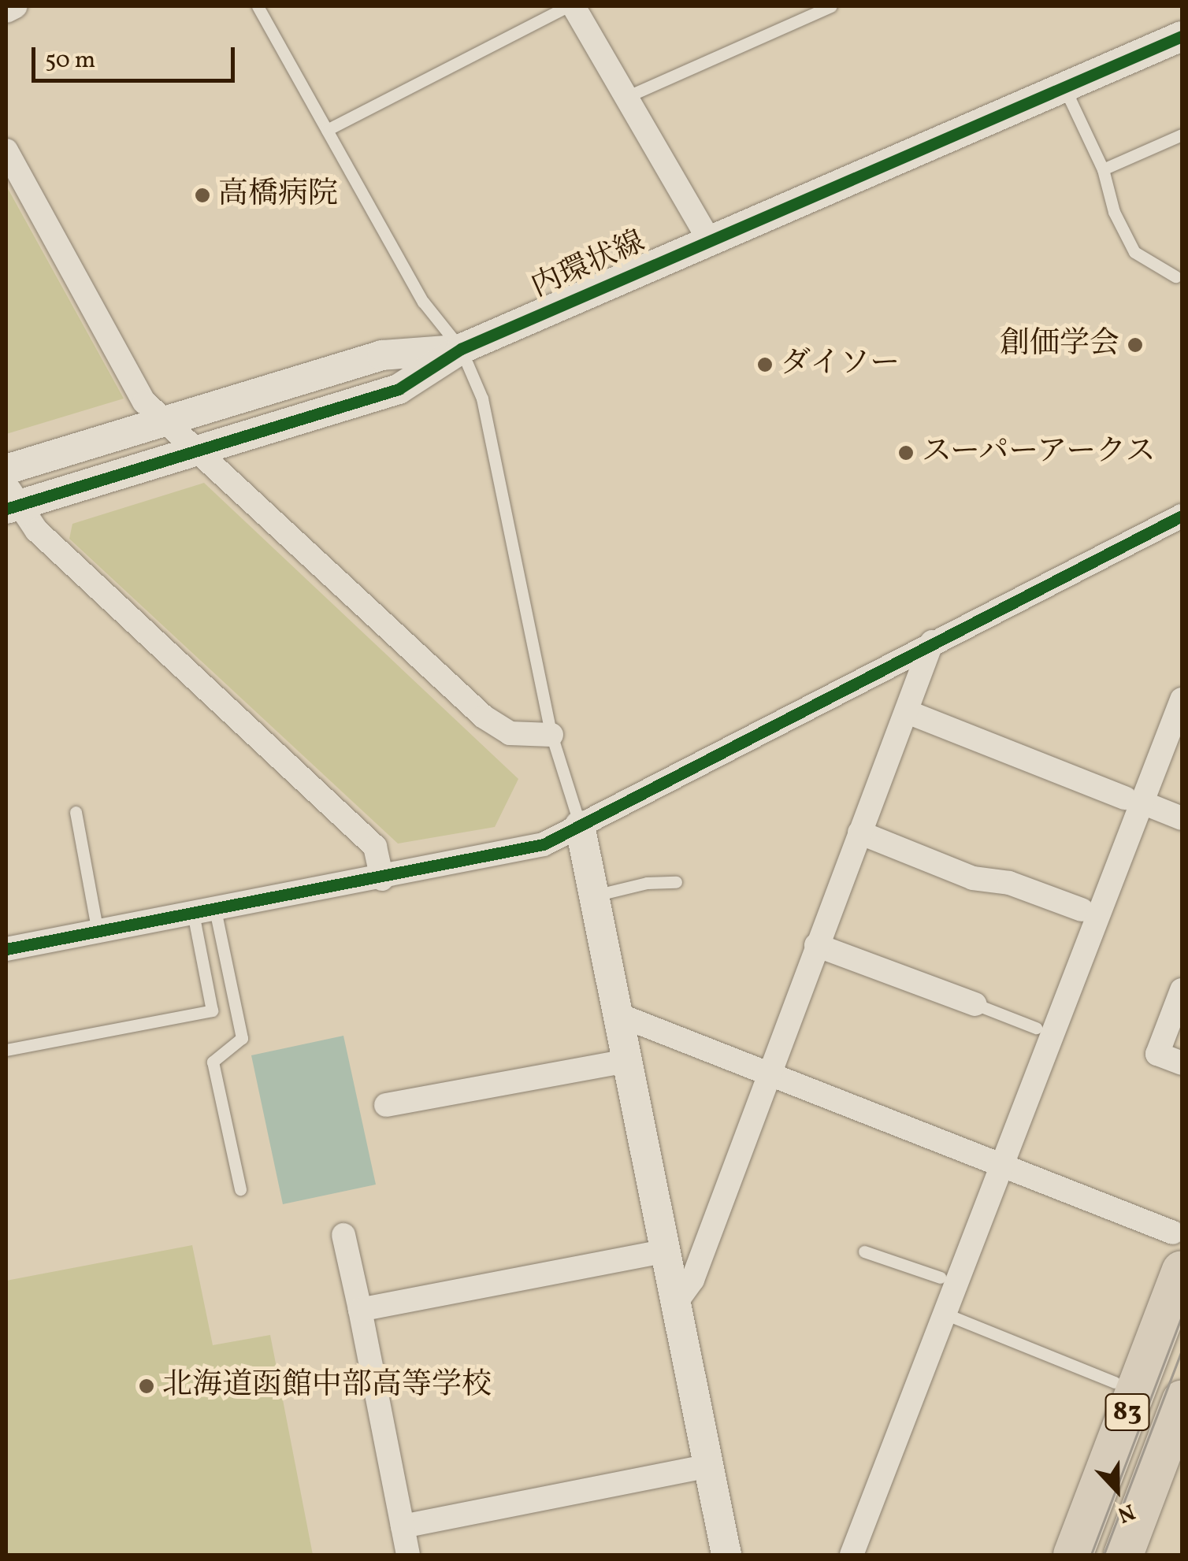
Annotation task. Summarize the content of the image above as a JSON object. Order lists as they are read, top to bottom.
{
  "streets": {
    "main road": ["83"],
    "street": ["内環状線"]
  },
  "places": [
    "高橋病院",
    "創価学会",
    "ダイソー",
    "スーパーアークス",
    "北海道函館中部高等学校"
  ],
  "scale_bar": "50 m",
  "north": "bottom"
}
